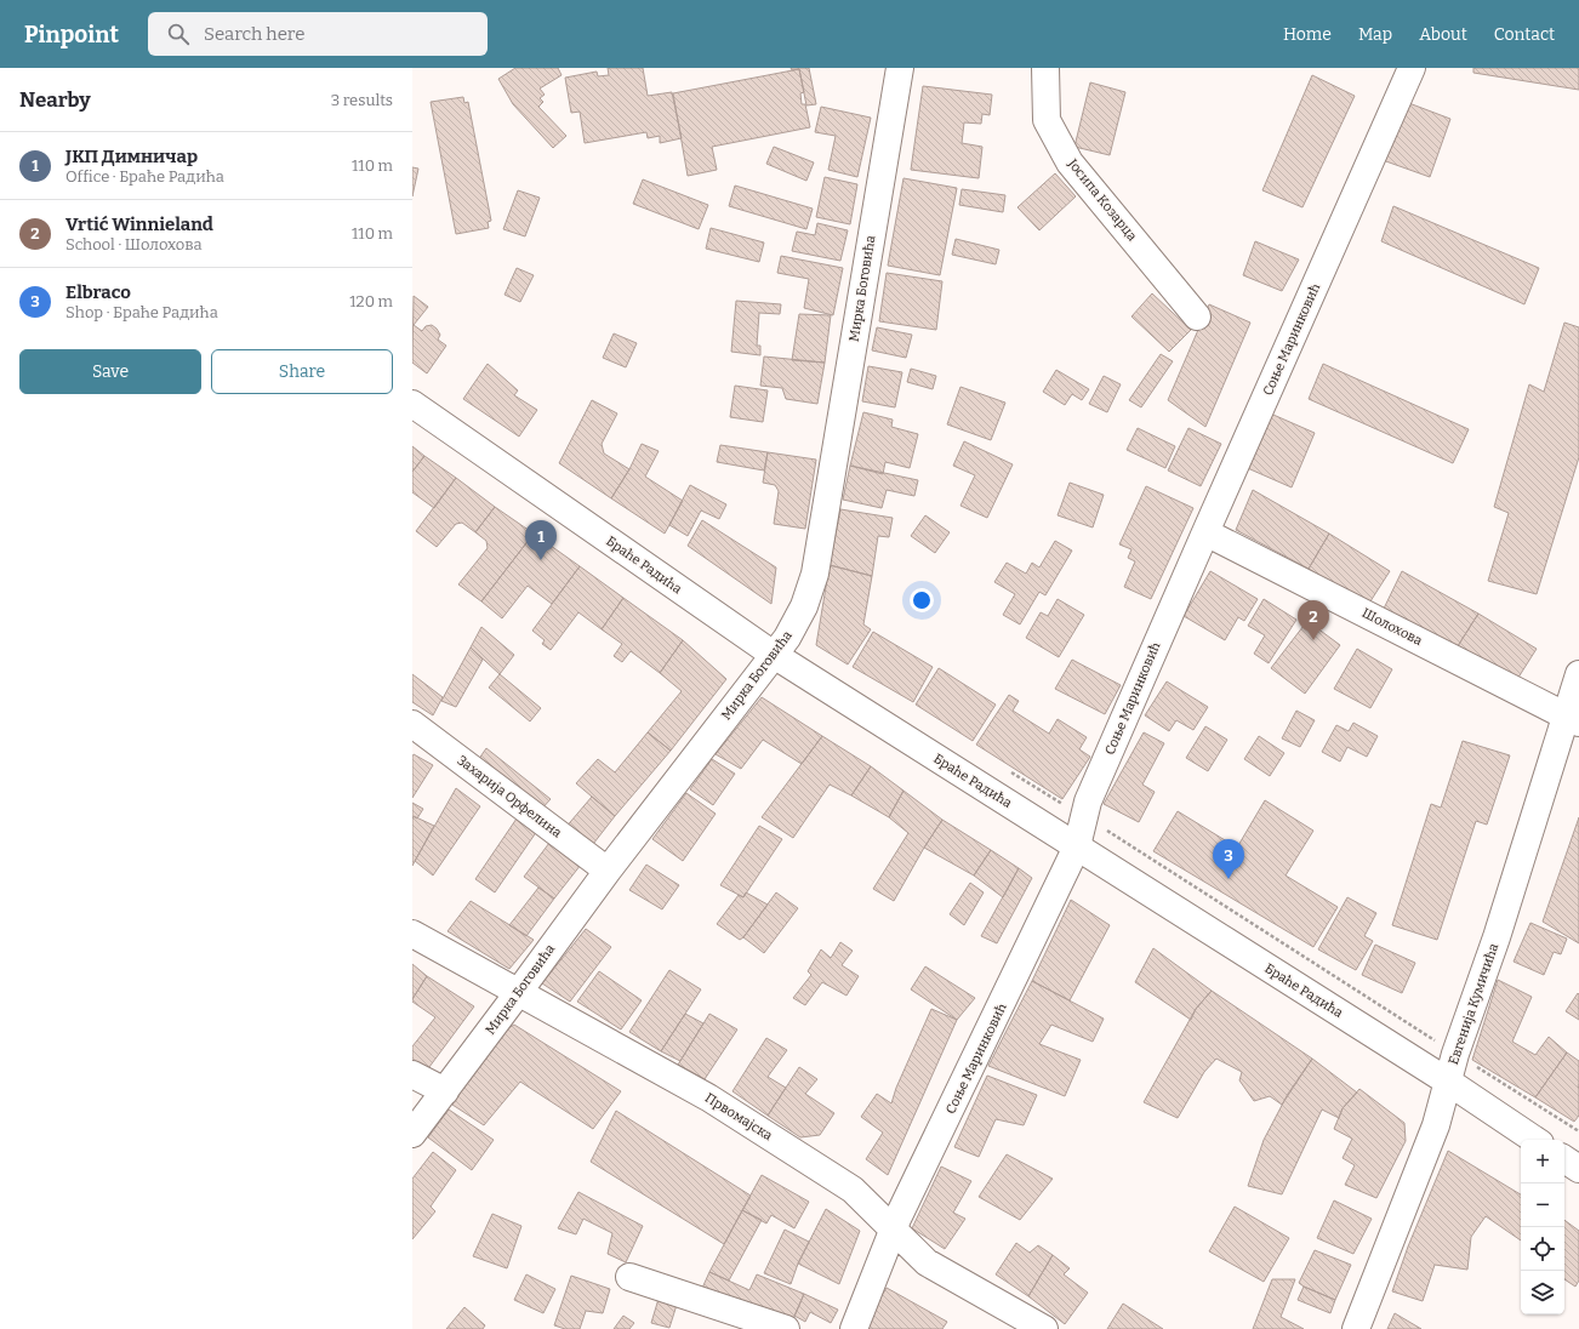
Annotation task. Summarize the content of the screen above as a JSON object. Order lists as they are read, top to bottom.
{
  "streets": {
    "street": [
      "Јосипа Козарца",
      "Мирка Боговића",
      "Соње Маринковић",
      "Браће Радића",
      "Шолохова",
      "Захарија Орфелина",
      "Евгенија Кумичића",
      "Првомајска"
    ]
  },
  "crossings": [
    ["Мирка Боговића", "Браће Радића"],
    ["Мирка Боговића", "Захарија Орфелина"],
    ["Мирка Боговића", "Првомајска"],
    ["Соње Маринковић", "Браће Радића"],
    ["Соње Маринковић", "Шолохова"],
    ["Соње Маринковић", "Првомајска"],
    ["Браће Радића", "Евгенија Кумичића"],
    ["Шолохова", "Евгенија Кумичића"]
  ],
  "page": {
    "header": "Pinpoint",
    "search": "Search here",
    "nav": [
      "Home",
      "Map",
      "About",
      "Contact"
    ],
    "heading": ["Nearby", "3 results"],
    "list": [
      {
        "mark": "1",
        "name": "ЈКП Димничар",
        "note": "Office · Браће Радића",
        "value": "110 m"
      },
      {
        "mark": "2",
        "name": "Vrtić Winnieland",
        "note": "School · Шолохова",
        "value": "110 m"
      },
      {
        "mark": "3",
        "name": "Elbraco",
        "note": "Shop · Браће Радића",
        "value": "120 m"
      }
    ],
    "buttons": ["Save", "Share"],
    "pins": ["1", "2", "3"],
    "map_buttons": ["+", "−"]
  }
}
